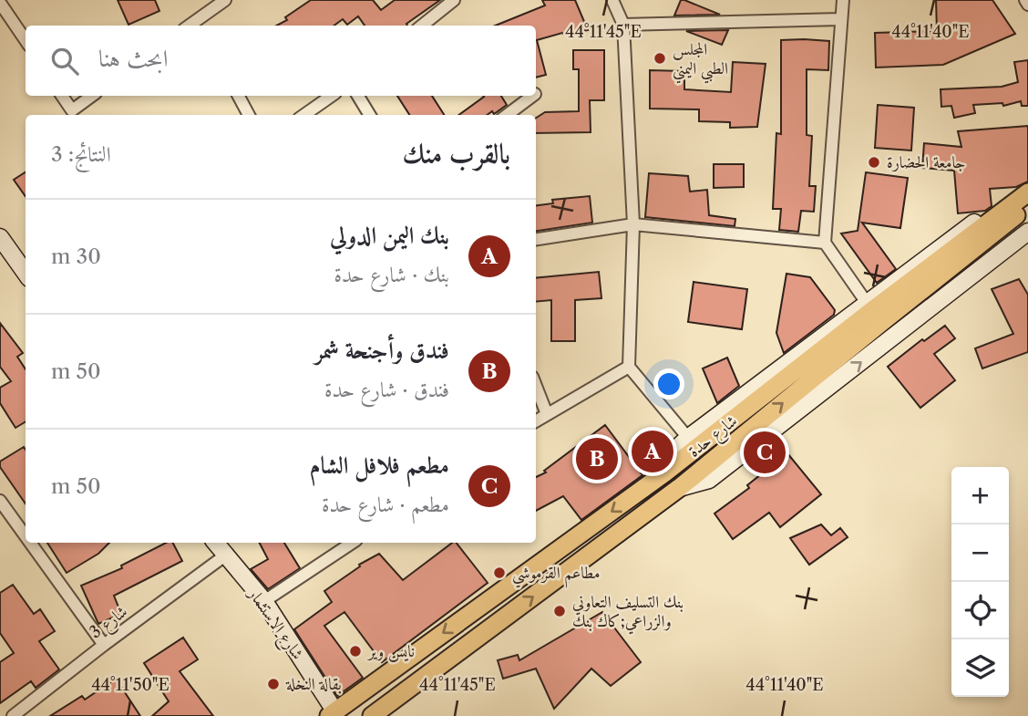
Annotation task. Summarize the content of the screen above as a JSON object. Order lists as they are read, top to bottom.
{
  "streets": {
    "main road": ["شارع حدة"],
    "street": ["شارع 3", "شارع الاستثمار"]
  },
  "crossings": [
    ["شارع حدة", "شارع الاستثمار"],
    ["شارع 3", "شارع الاستثمار"]
  ],
  "places": [
    "المجلس الطبي اليمني",
    "جامعة الحضارة",
    "مطاعم القرموشي",
    "بنك التسليف التعاوني والزراعي;كاك بنك",
    "نايس وير",
    "بقالة النخلة"
  ],
  "page": {
    "search": "ابحث هنا",
    "heading": ["بالقرب منك", "النتائج: 3"],
    "list": [
      {
        "mark": "A",
        "name": "بنك اليمن الدولي",
        "note": "بنك · شارع حدة",
        "value": "30 m"
      },
      {
        "mark": "B",
        "name": "فندق وأجنحة شمر",
        "note": "فندق · شارع حدة",
        "value": "50 m"
      },
      {
        "mark": "C",
        "name": "مطعم فلافل الشام",
        "note": "مطعم · شارع حدة",
        "value": "50 m"
      }
    ],
    "pins": ["A", "C", "B"],
    "map_buttons": ["+", "−"]
  },
  "coordinates": ["44°11'45\"E", "44°11'40\"E", "44°11'50\"E"]
}
